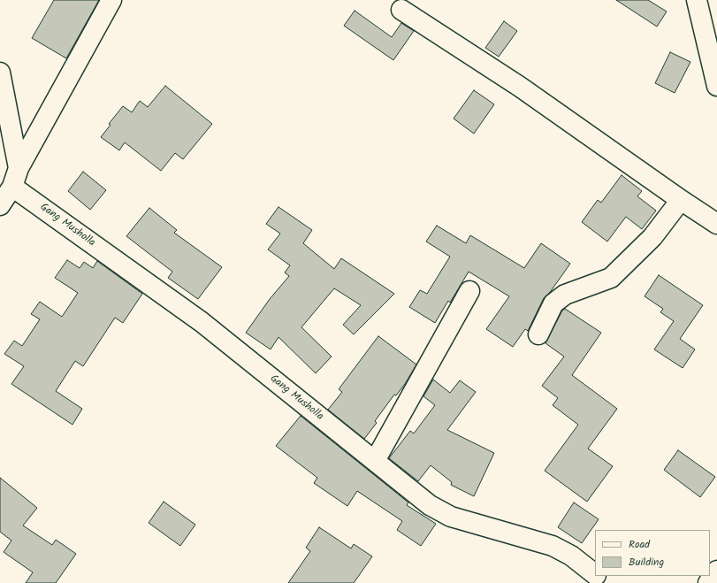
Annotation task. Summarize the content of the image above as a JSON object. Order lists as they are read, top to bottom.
{
  "streets": {
    "street": ["Gang Musholla"]
  },
  "legend": ["Road", "Building"]
}
